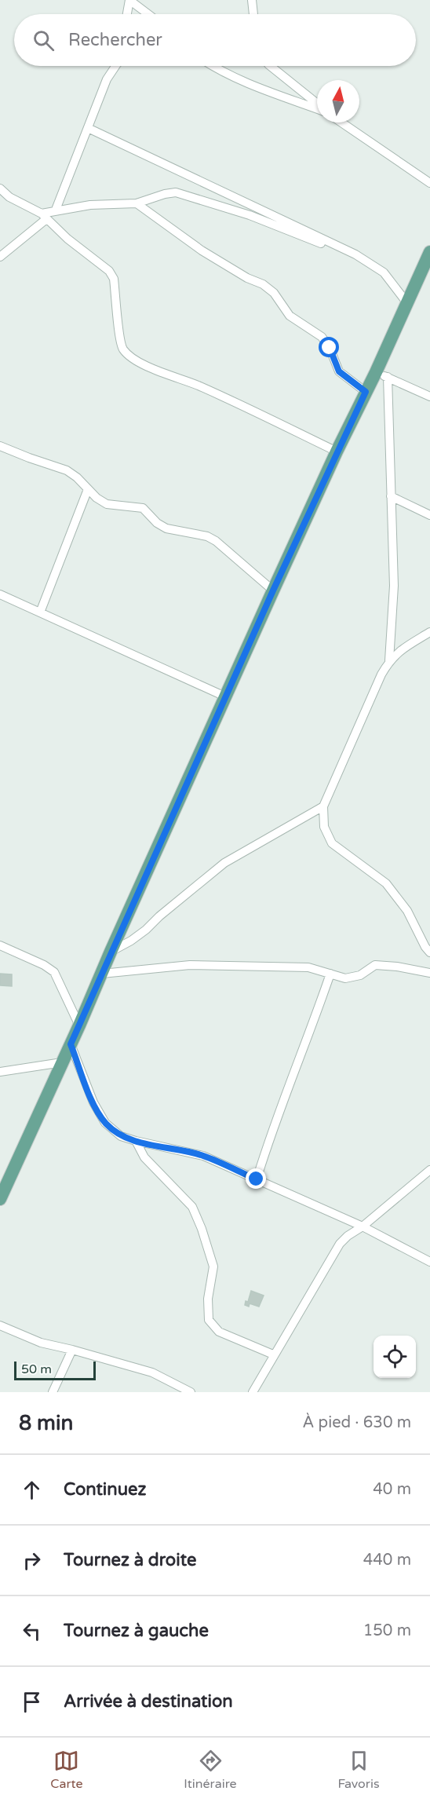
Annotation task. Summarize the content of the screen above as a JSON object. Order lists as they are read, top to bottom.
{
  "scale_bar": "50 m",
  "north": "top",
  "page": {
    "search": "Rechercher",
    "scale": "50 m",
    "heading": ["8 min", "À pied · 630 m"],
    "list": [
      ["Continuez", "40 m"],
      ["Tournez à droite", "440 m"],
      ["Tournez à gauche", "150 m"],
      "Arrivée à destination"
    ],
    "nav": ["Carte", "Itinéraire", "Favoris"]
  }
}
